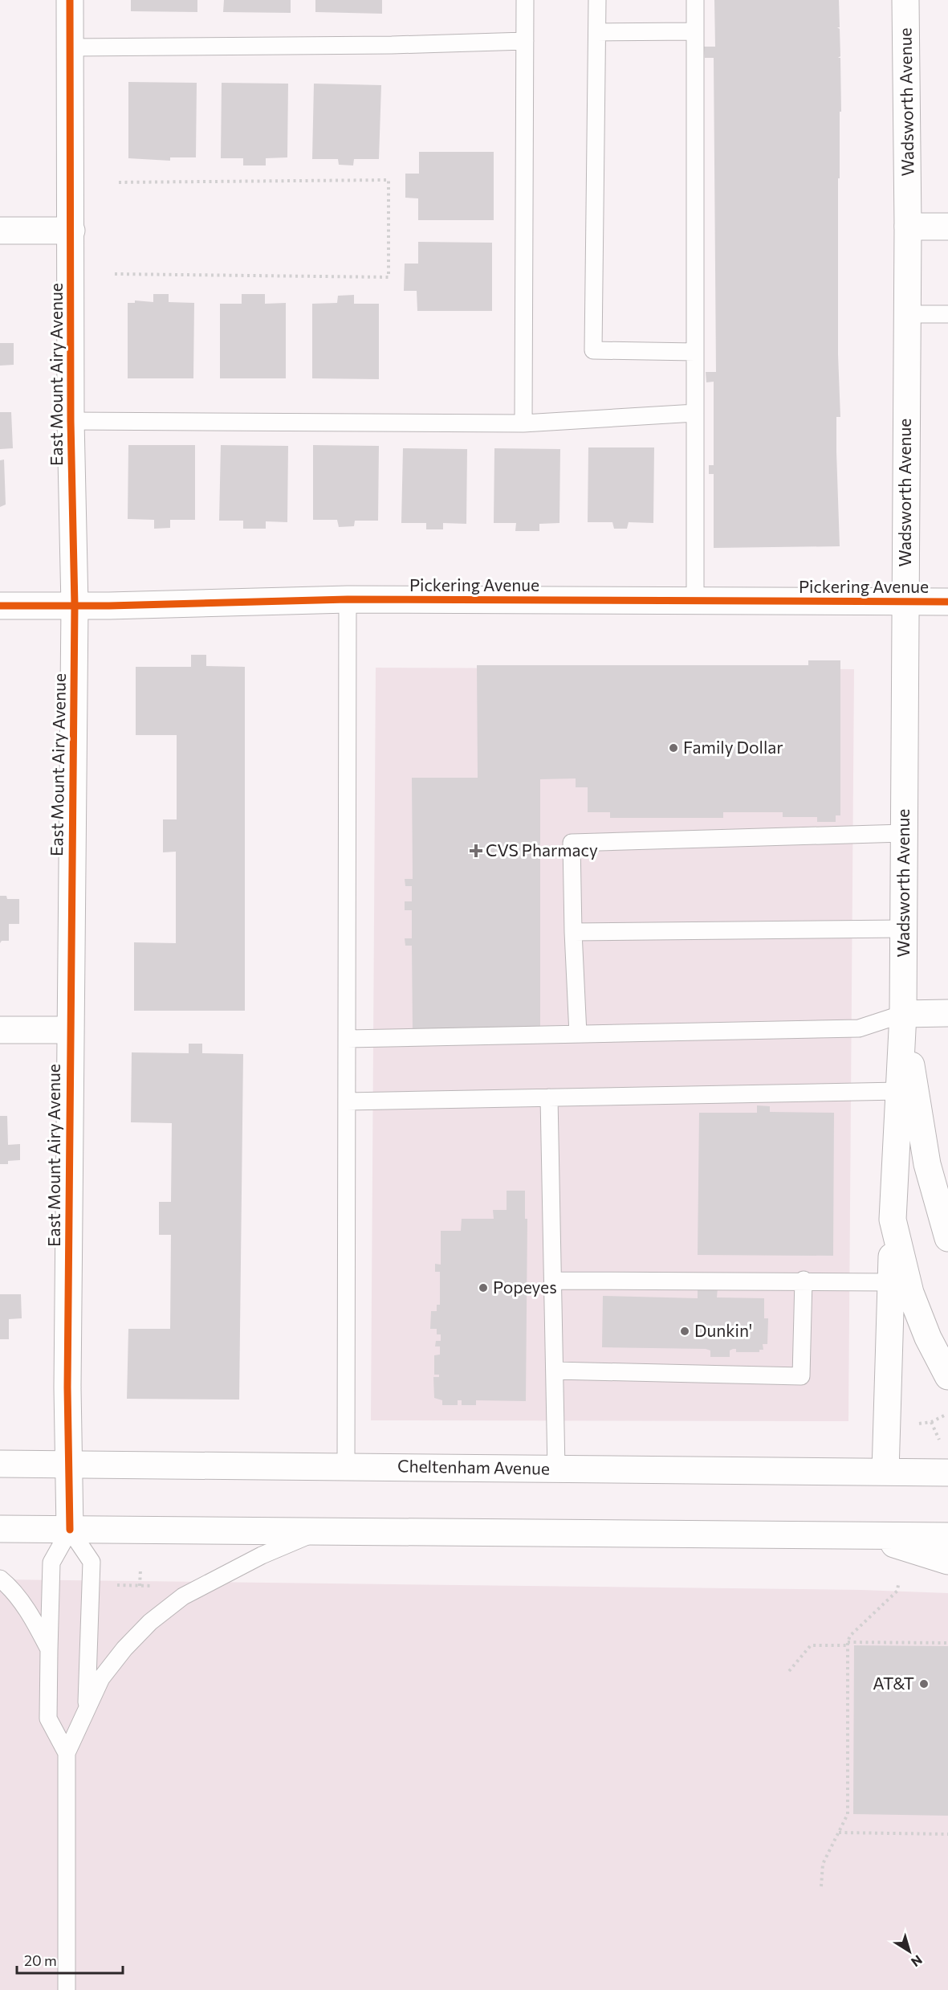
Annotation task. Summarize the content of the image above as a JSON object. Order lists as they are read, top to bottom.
{
  "streets": {
    "main road": [
      "Wadsworth Avenue",
      "East Mount Airy Avenue",
      "Pickering Avenue",
      "Cheltenham Avenue"
    ]
  },
  "crossings": [
    ["Wadsworth Avenue", "Pickering Avenue"],
    ["East Mount Airy Avenue", "Pickering Avenue"],
    ["East Mount Airy Avenue", "Cheltenham Avenue"]
  ],
  "places": {
    "other": [
      "Family Dollar",
      "Popeyes",
      "Dunkin'",
      "AT&T"
    ],
    "health": ["CVS Pharmacy"]
  },
  "scale_bar": "20 m",
  "north": "bottom right"
}
